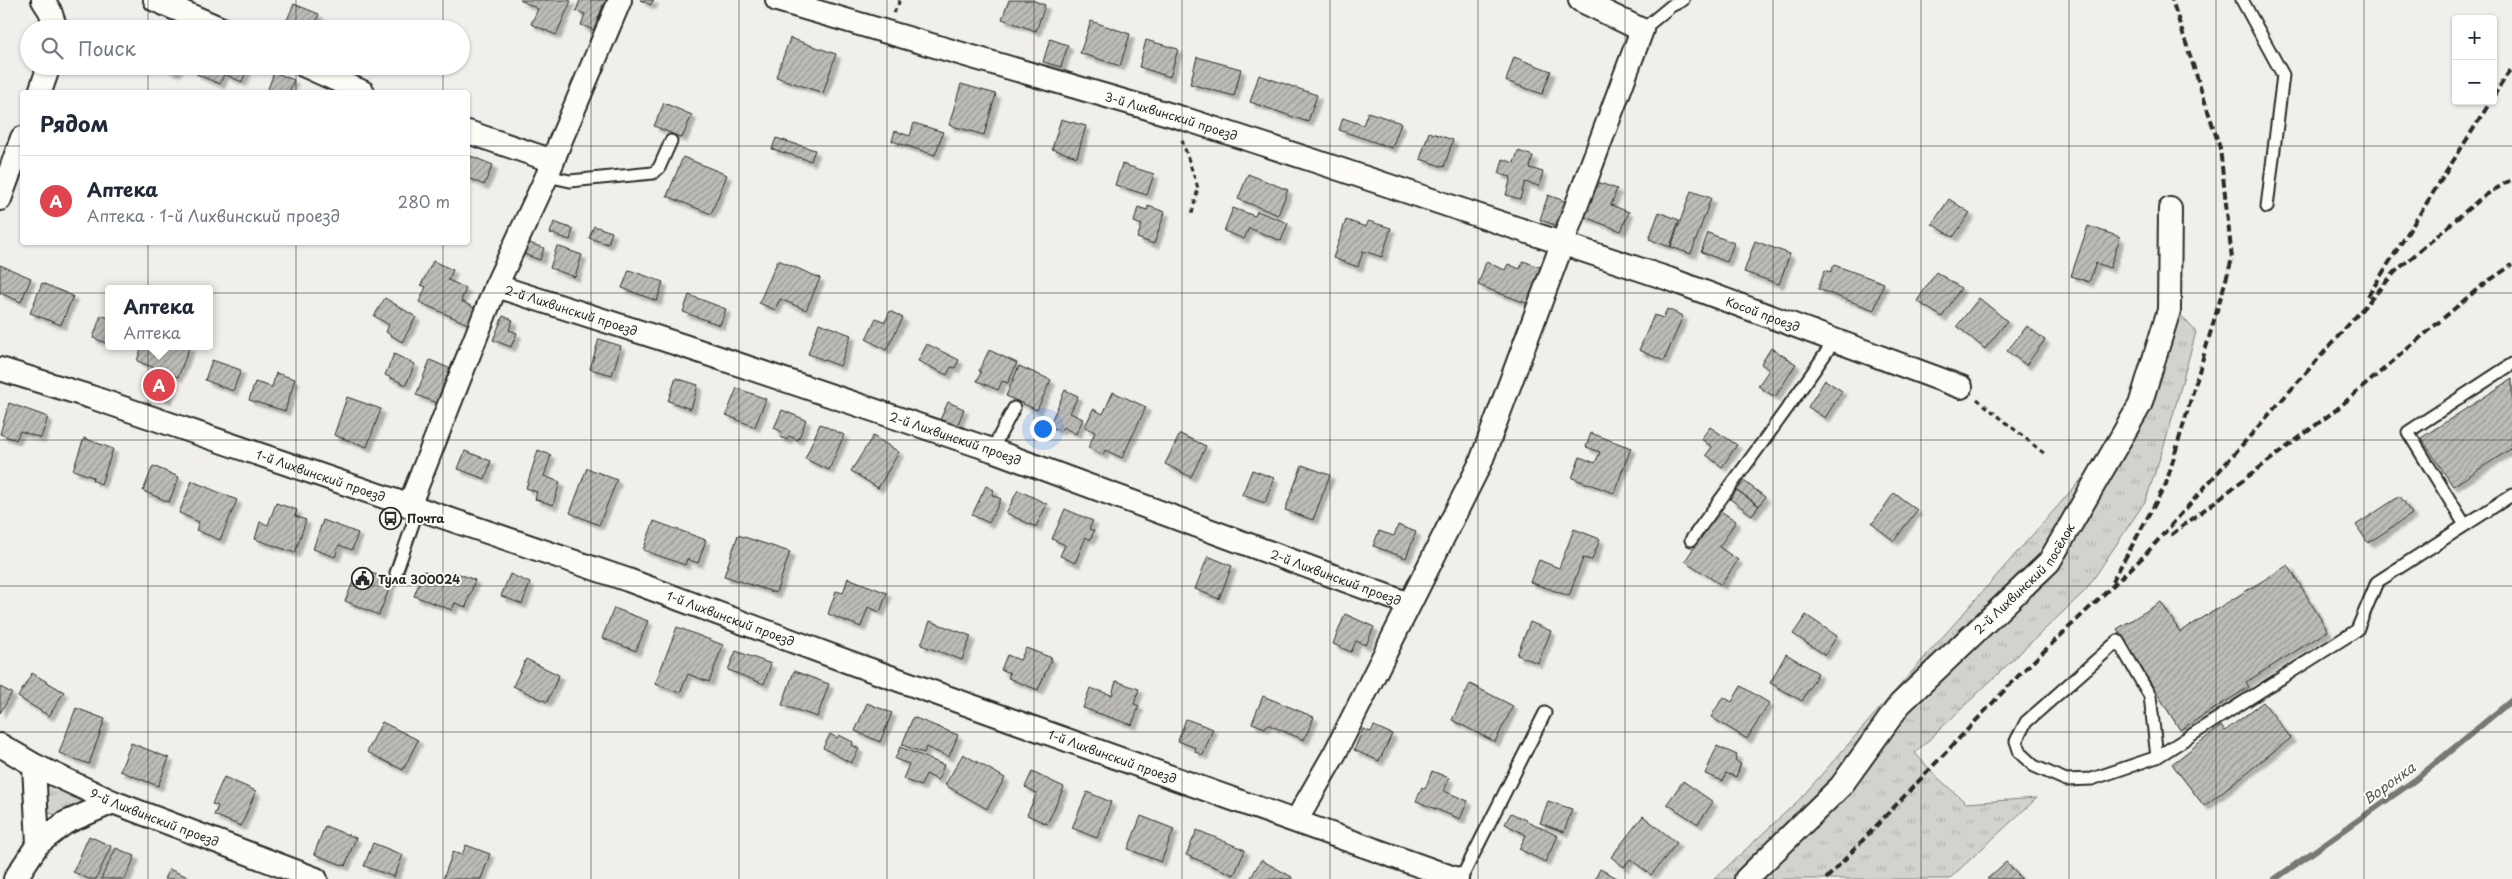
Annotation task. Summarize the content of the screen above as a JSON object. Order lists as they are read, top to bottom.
{
  "streets": {
    "street": [
      "3-й Лихвинский проезд",
      "2-й Лихвинский проезд",
      "Косой проезд",
      "1-й Лихвинский проезд",
      "2-й Лихвинский посёлок",
      "9-й Лихвинский проезд"
    ]
  },
  "crossings": [
    ["3-й Лихвинский проезд", "Косой проезд"]
  ],
  "water": ["Воронка"],
  "places": {
    "bus stop": ["Почта"],
    "public building": ["Тула 300024"]
  },
  "page": {
    "map_buttons": ["+", "−"],
    "search": "Поиск",
    "heading": "Рядом",
    "list": [
      {
        "mark": "A",
        "name": "Аптека",
        "note": "Аптека · 1-й Лихвинский проезд",
        "value": "280 m"
      }
    ],
    "popup": ["Аптека", "Аптека"],
    "pins": "A"
  }
}
